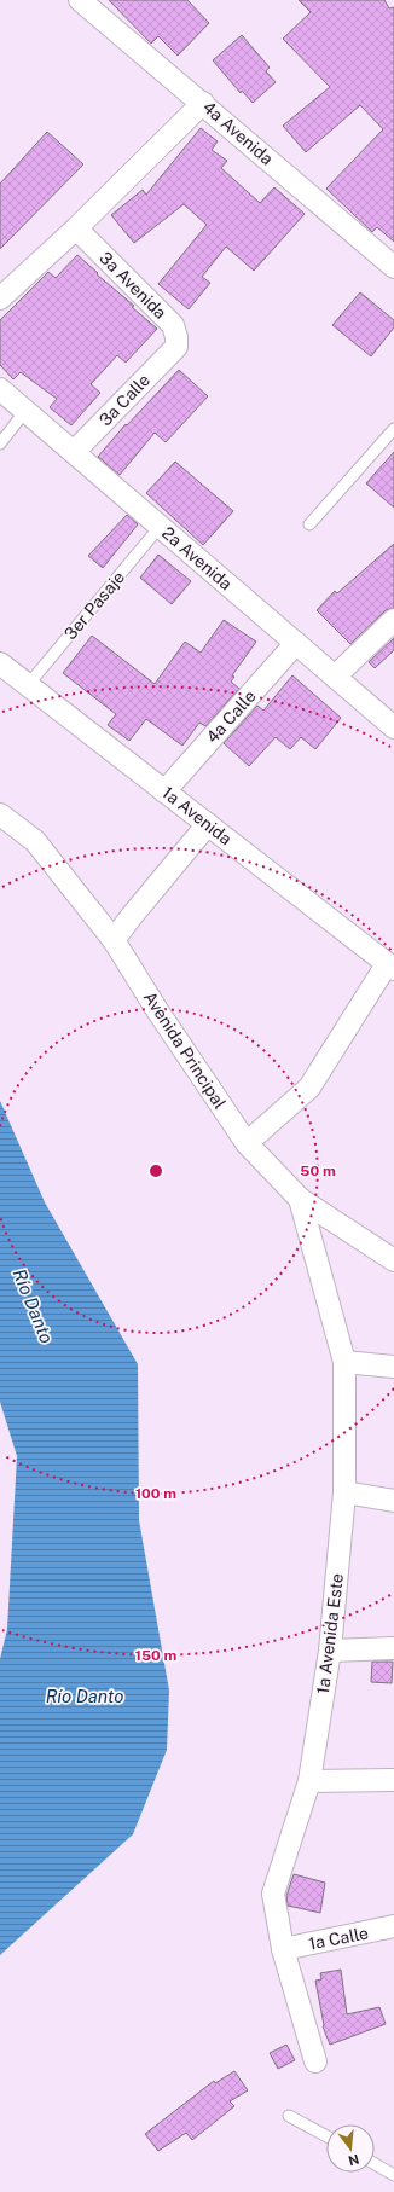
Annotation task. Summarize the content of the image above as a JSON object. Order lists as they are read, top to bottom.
{
  "streets": {
    "street": [
      "4a Avenida",
      "3a Avenida",
      "3a Calle",
      "2a Avenida",
      "4a Calle",
      "1a Avenida",
      "Avenida Principal",
      "1a Avenida Este",
      "1a Calle"
    ],
    "lane": ["3er Pasaje"]
  },
  "crossings": [
    ["3a Avenida", "3a Calle"],
    ["3a Calle", "2a Avenida"],
    ["2a Avenida", "3er Pasaje"],
    ["2a Avenida", "4a Calle"],
    ["3er Pasaje", "1a Avenida"],
    ["4a Calle", "1a Avenida"],
    ["Avenida Principal", "1a Avenida Este"],
    ["1a Avenida Este", "1a Calle"]
  ],
  "water": ["Río Danto"],
  "north": "bottom",
  "rings": ["50 m", "100 m", "150 m"]
}
